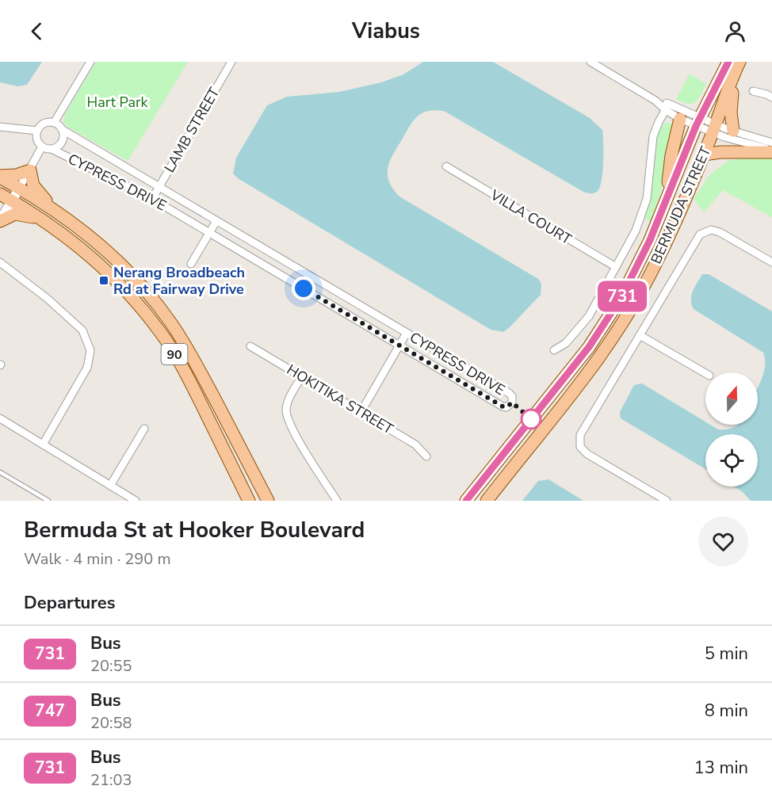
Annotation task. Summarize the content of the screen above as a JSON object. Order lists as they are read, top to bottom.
{
  "streets": {
    "main road": ["BERMUDA STREET", "90"],
    "street": [
      "LAMB STREET",
      "CYPRESS DRIVE",
      "VILLA COURT",
      "HOKITIKA STREET"
    ]
  },
  "crossings": [
    ["LAMB STREET", "CYPRESS DRIVE"]
  ],
  "parks": ["Hart Park"],
  "places": {
    "transit": ["Nerang Broadbeach Rd at Fairway Drive"]
  },
  "lines": ["bus line 731"],
  "north": "top",
  "page": {
    "header": "Viabus",
    "on_map": "731",
    "heading": [
      ["Bermuda St at Hooker Boulevard", "Walk · 4 min · 290 m"],
      "Departures"
    ],
    "list": [
      {
        "mark": "731",
        "name": "Bus",
        "note": "20:55",
        "value": "5 min"
      },
      {
        "mark": "747",
        "name": "Bus",
        "note": "20:58",
        "value": "8 min"
      },
      {
        "mark": "731",
        "name": "Bus",
        "note": "21:03",
        "value": "13 min"
      }
    ]
  }
}
